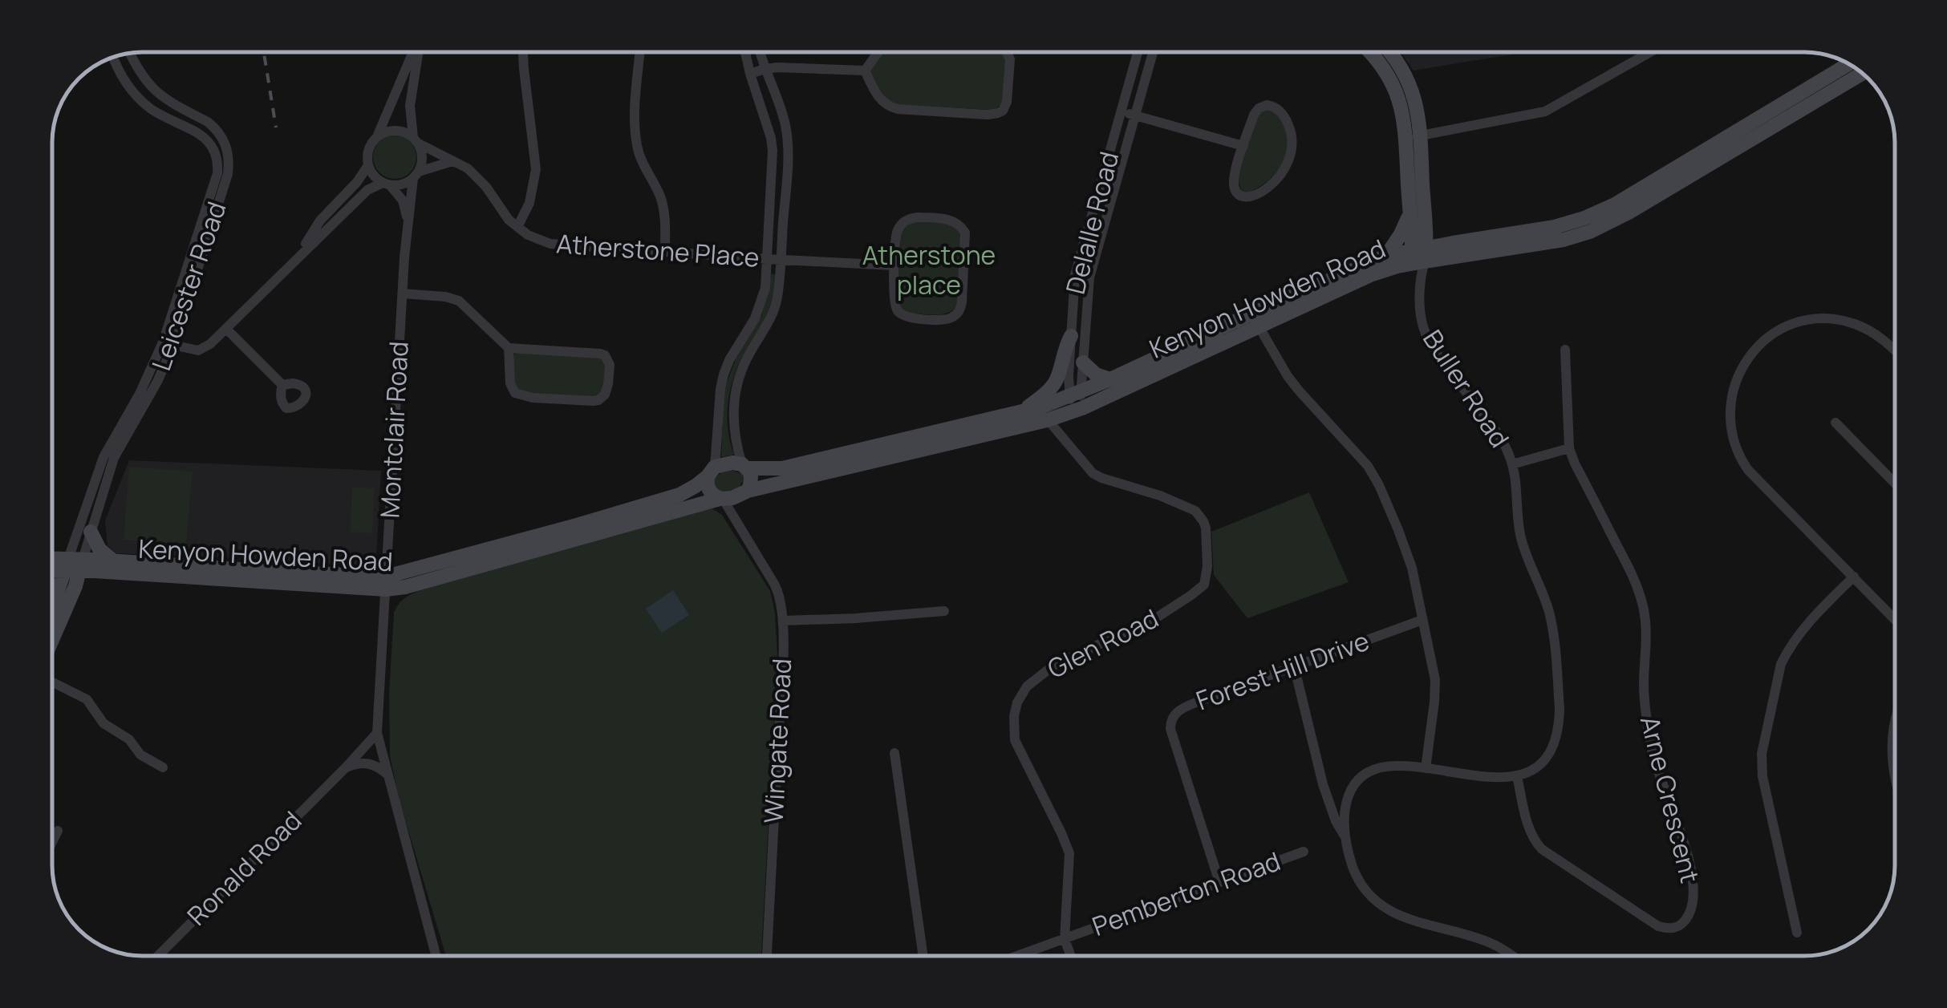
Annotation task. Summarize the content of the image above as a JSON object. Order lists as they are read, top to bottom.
{
  "streets": {
    "street": [
      "Delalle Road",
      "Atherstone Place",
      "Leicester Road",
      "Kenyon Howden Road",
      "Buller Road",
      "Montclair Road",
      "Glen Road",
      "Forest Hill Drive",
      "Wingate Road",
      "Arne Crescent",
      "Ronald Road",
      "Pemberton Road"
    ]
  },
  "crossings": [
    ["Delalle Road", "Kenyon Howden Road"],
    ["Atherstone Place", "Montclair Road"],
    ["Leicester Road", "Kenyon Howden Road"],
    ["Kenyon Howden Road", "Buller Road"],
    ["Kenyon Howden Road", "Montclair Road"],
    ["Kenyon Howden Road", "Glen Road"],
    ["Kenyon Howden Road", "Wingate Road"],
    ["Buller Road", "Arne Crescent"],
    ["Montclair Road", "Ronald Road"],
    ["Glen Road", "Pemberton Road"],
    ["Forest Hill Drive", "Pemberton Road"]
  ],
  "parks": ["Atherstone place"]
}
